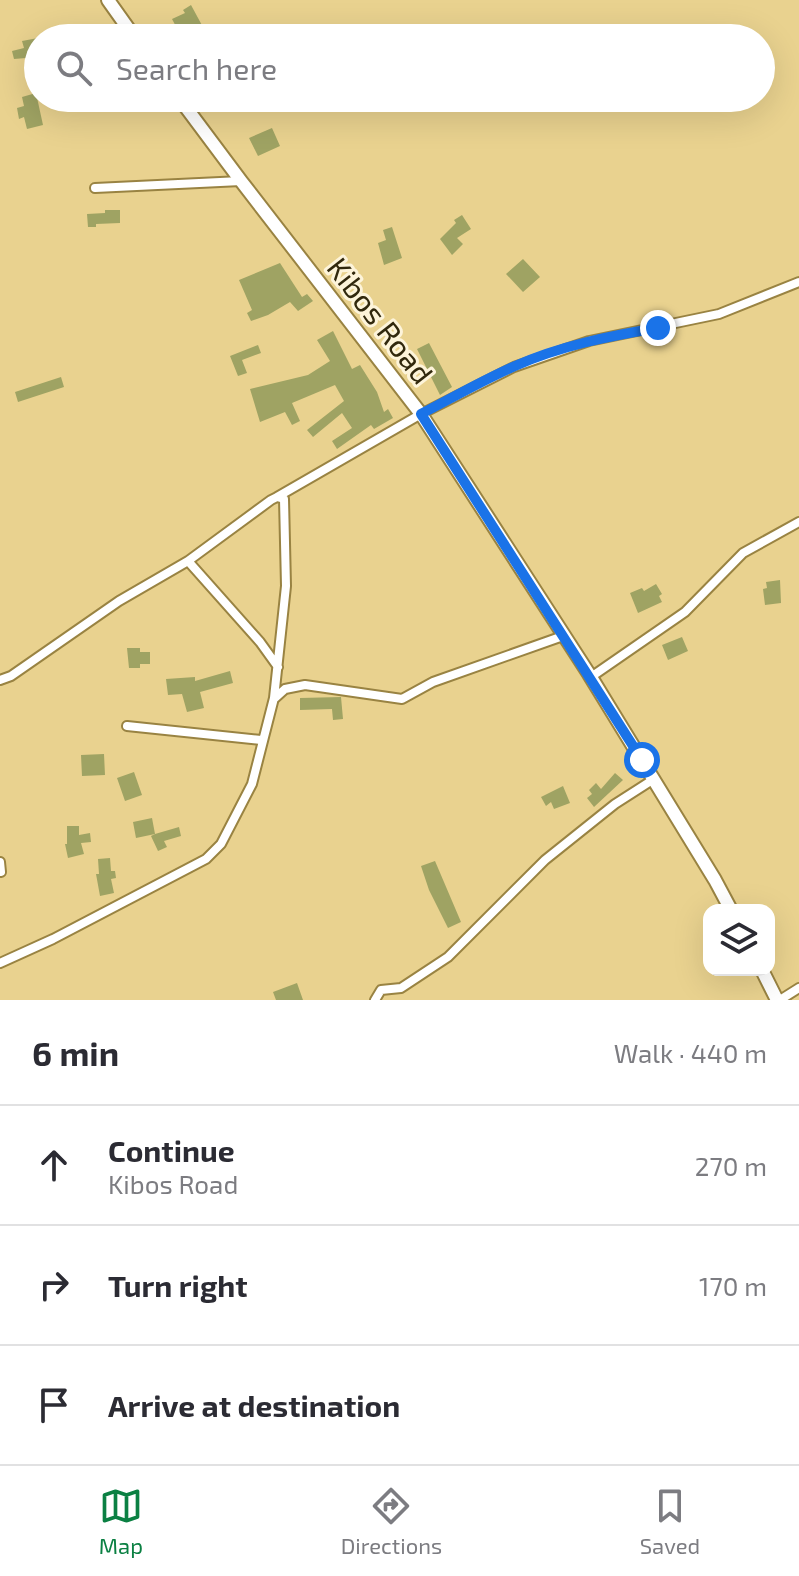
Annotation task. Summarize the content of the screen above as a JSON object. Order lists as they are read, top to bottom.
{
  "streets": {
    "main road": ["Kibos Road"]
  },
  "page": {
    "search": "Search here",
    "heading": ["6 min", "Walk · 440 m"],
    "list": [
      ["Continue", "Kibos Road", "270 m"],
      ["Turn right", "170 m"],
      "Arrive at destination"
    ],
    "nav": ["Map", "Directions", "Saved"]
  }
}
